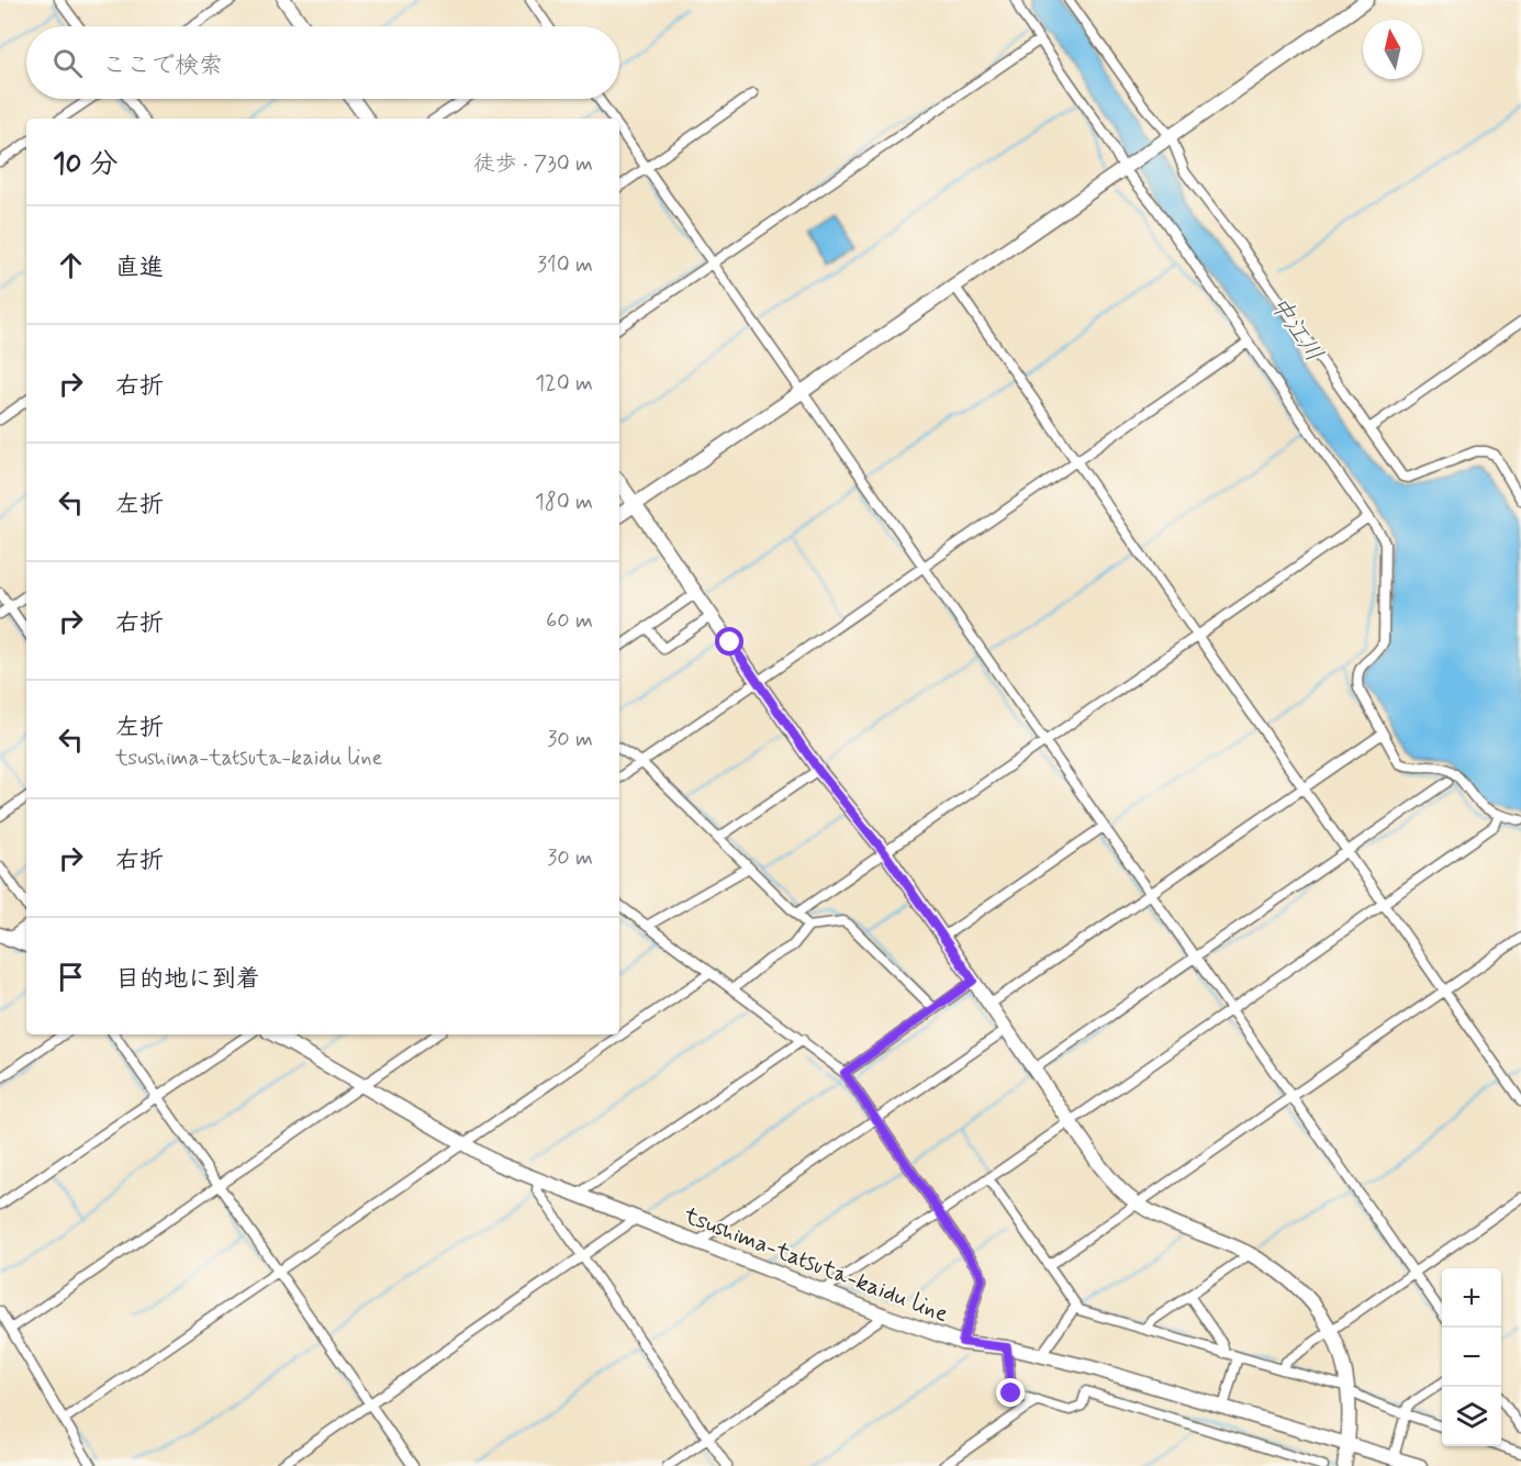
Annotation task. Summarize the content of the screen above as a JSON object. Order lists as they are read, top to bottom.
{
  "streets": {
    "street": ["tsushima-tatsuta-kaidu line"]
  },
  "water": ["中江川"],
  "north": "top",
  "page": {
    "search": "ここで検索",
    "heading": ["10 分", "徒歩 · 730 m"],
    "list": [
      ["直進", "310 m"],
      ["右折", "120 m"],
      ["左折", "180 m"],
      ["右折", "60 m"],
      ["左折", "tsushima-tatsuta-kaidu line", "30 m"],
      ["右折", "30 m"],
      "目的地に到着"
    ],
    "map_buttons": ["+", "−"]
  }
}
